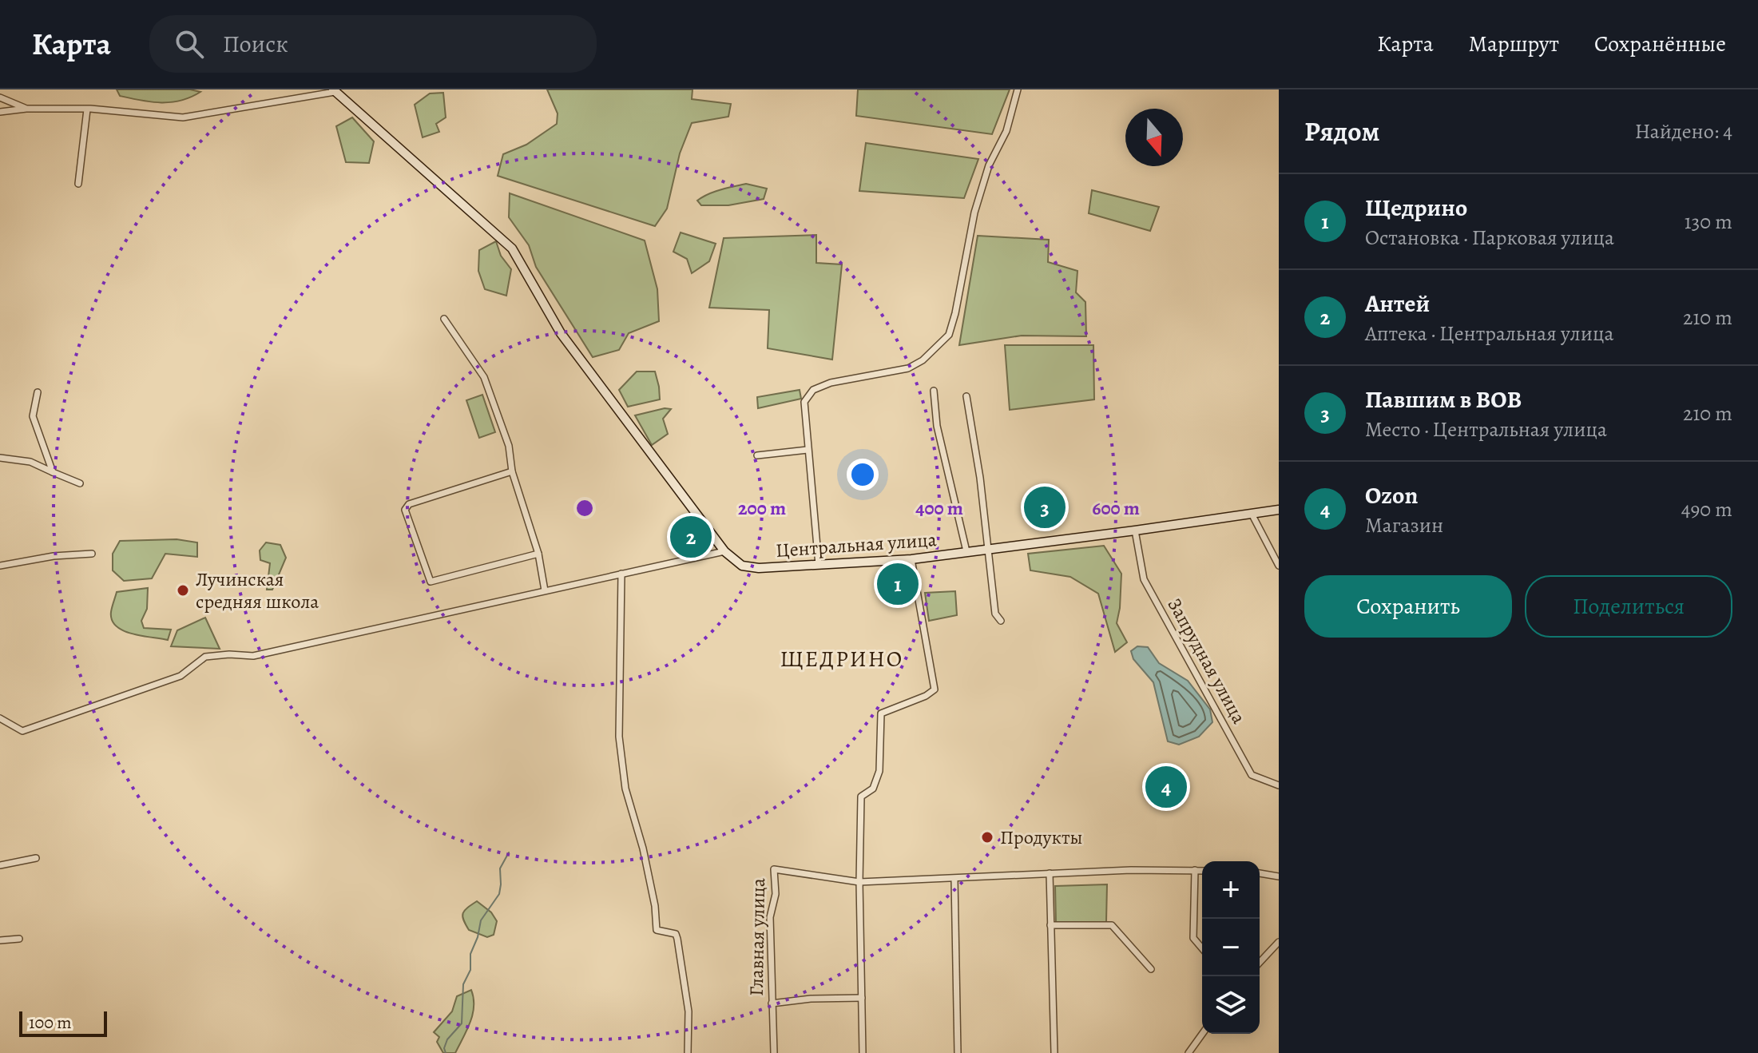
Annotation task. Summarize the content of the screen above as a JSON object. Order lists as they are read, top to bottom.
{
  "streets": {
    "street": ["Центральная улица", "Запрудная улица", "Главная улица"]
  },
  "crossings": [
    ["Центральная улица", "Запрудная улица"]
  ],
  "districts": ["ЩЕДРИНО"],
  "places": ["Лучинская средняя школа", "Продукты"],
  "scale_bar": "100 m",
  "north": "bottom",
  "page": {
    "header": "Карта",
    "search": "Поиск",
    "nav": ["Карта", "Маршрут", "Сохранённые"],
    "heading": ["Рядом", "Найдено: 4"],
    "list": [
      {
        "mark": "1",
        "name": "Щедрино",
        "note": "Остановка · Парковая улица",
        "value": "130 m"
      },
      {
        "mark": "2",
        "name": "Антей",
        "note": "Аптека · Центральная улица",
        "value": "210 m"
      },
      {
        "mark": "3",
        "name": "Павшим в ВОВ",
        "note": "Место · Центральная улица",
        "value": "210 m"
      },
      {
        "mark": "4",
        "name": "Ozon",
        "note": "Магазин",
        "value": "490 m"
      }
    ],
    "pins": [
      "3",
      "2",
      "1",
      "4"
    ],
    "buttons": ["Сохранить", "Поделиться"],
    "map_buttons": ["+", "−"],
    "scale": "100 m"
  },
  "rings": ["200 m", "400 m", "600 m"]
}
